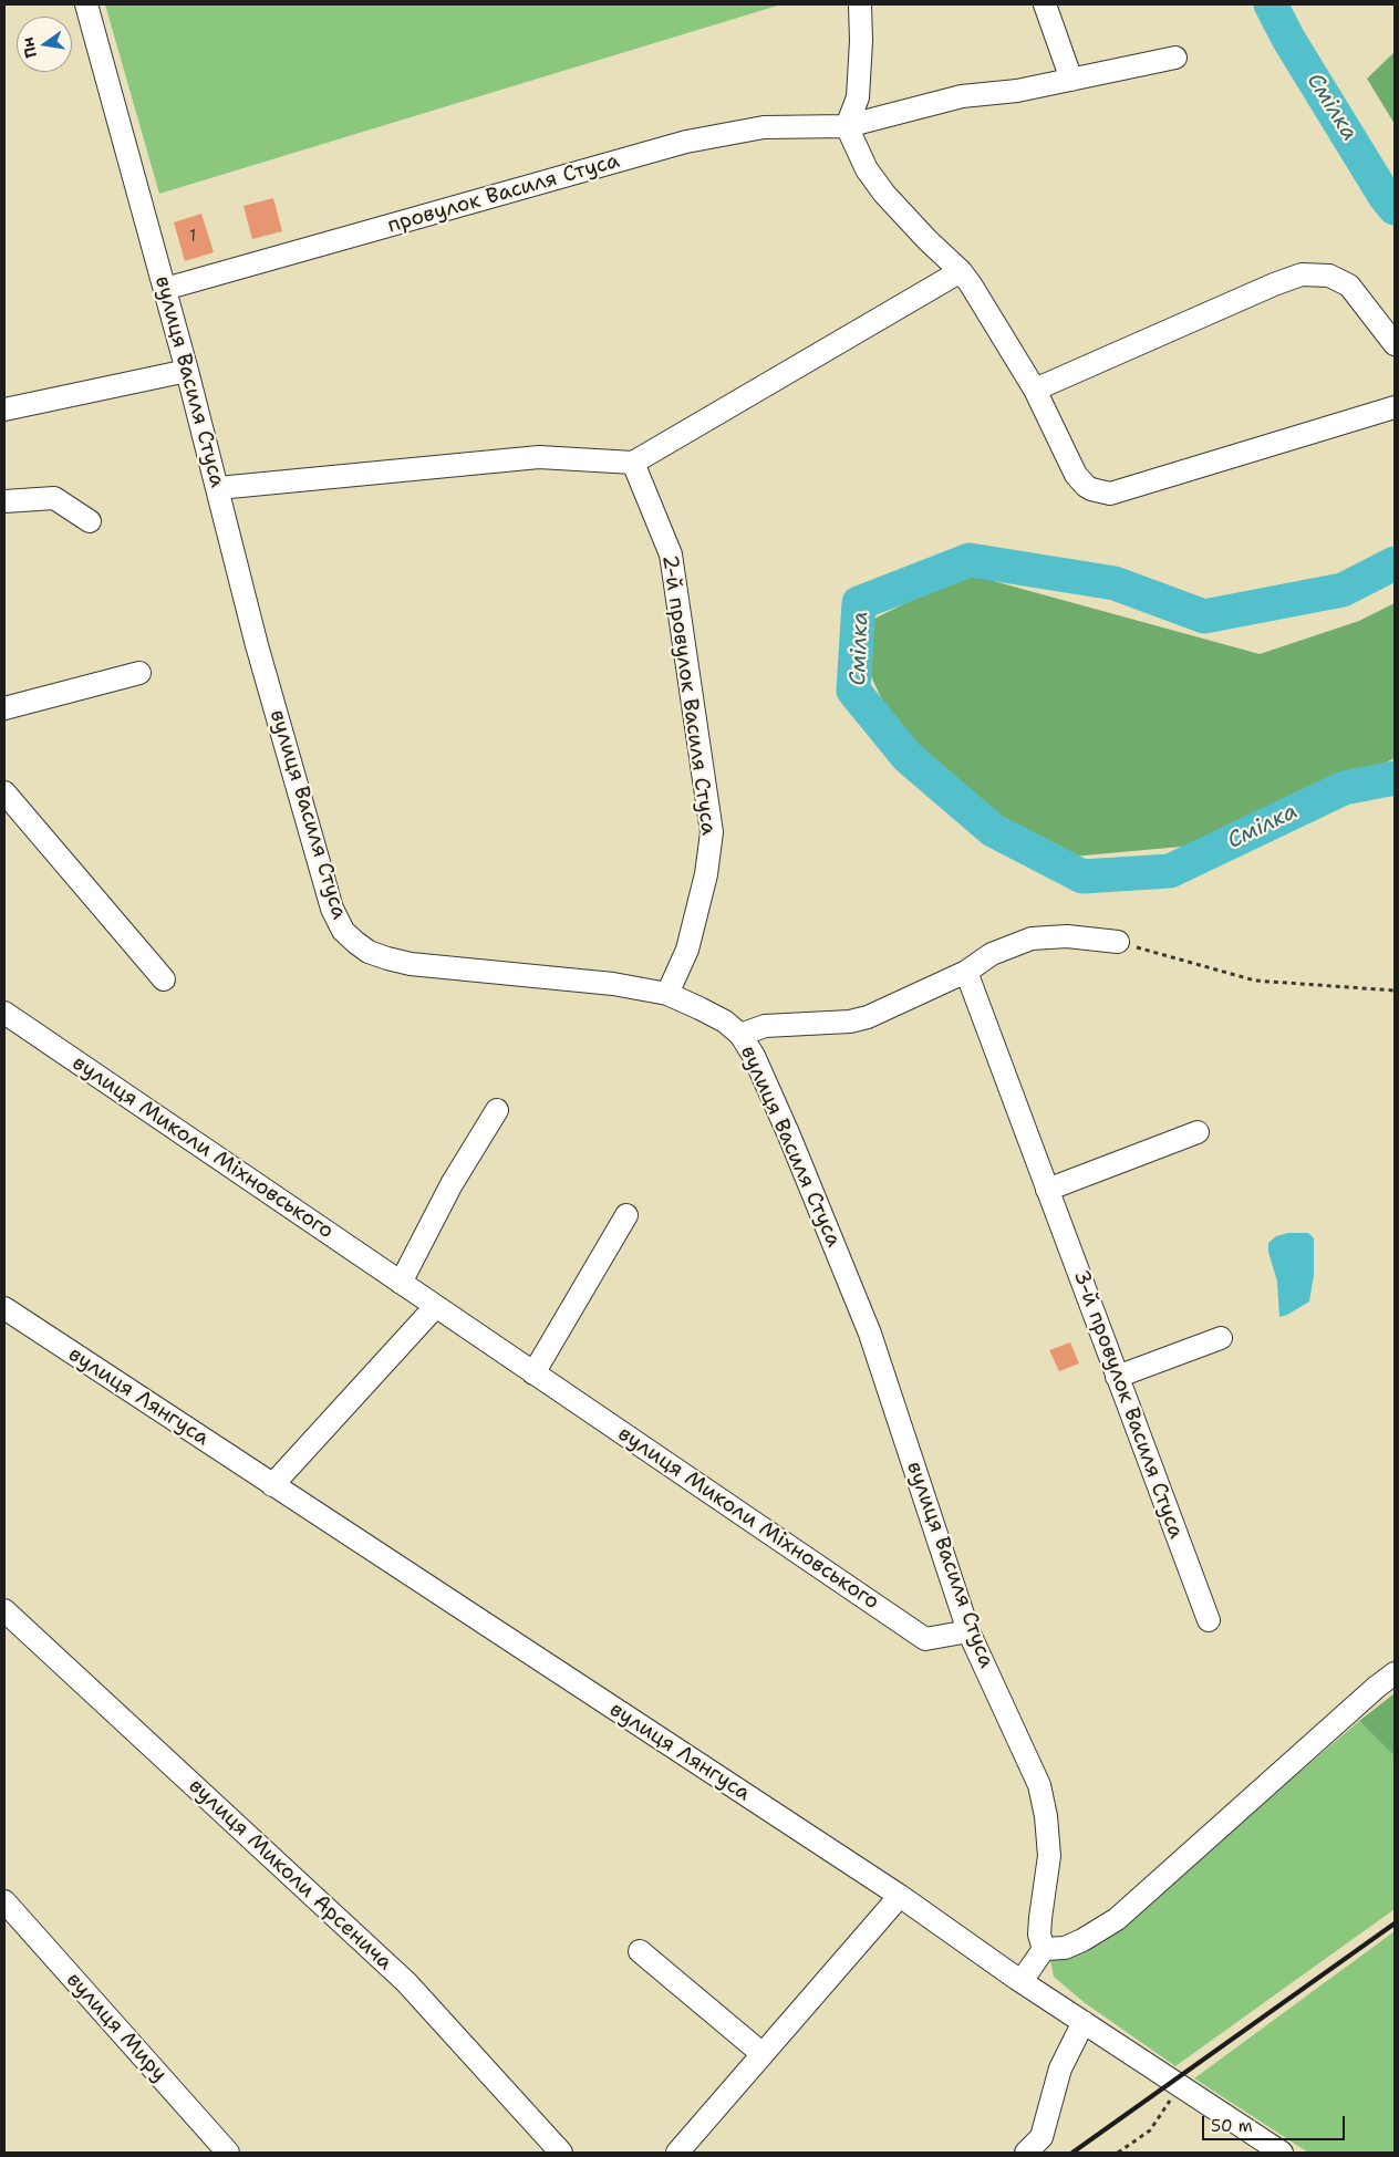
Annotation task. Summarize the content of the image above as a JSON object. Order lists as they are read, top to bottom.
{
  "streets": {
    "street": [
      "провулок Василя Стуса",
      "вулиця Василя Стуса",
      "2-й провулок Василя Стуса",
      "вулиця Миколи Міхновського",
      "вулиця Лянгуса",
      "3-й провулок Василя Стуса",
      "вулиця Миколи Арсенича",
      "вулиця Миру"
    ]
  },
  "crossings": [
    ["провулок Василя Стуса", "вулиця Василя Стуса"],
    ["вулиця Василя Стуса", "2-й провулок Василя Стуса"],
    ["вулиця Василя Стуса", "вулиця Миколи Міхновського"]
  ],
  "water": ["Смілка"],
  "house_numbers": ["1"],
  "scale_bar": "50 m",
  "north": "left"
}
